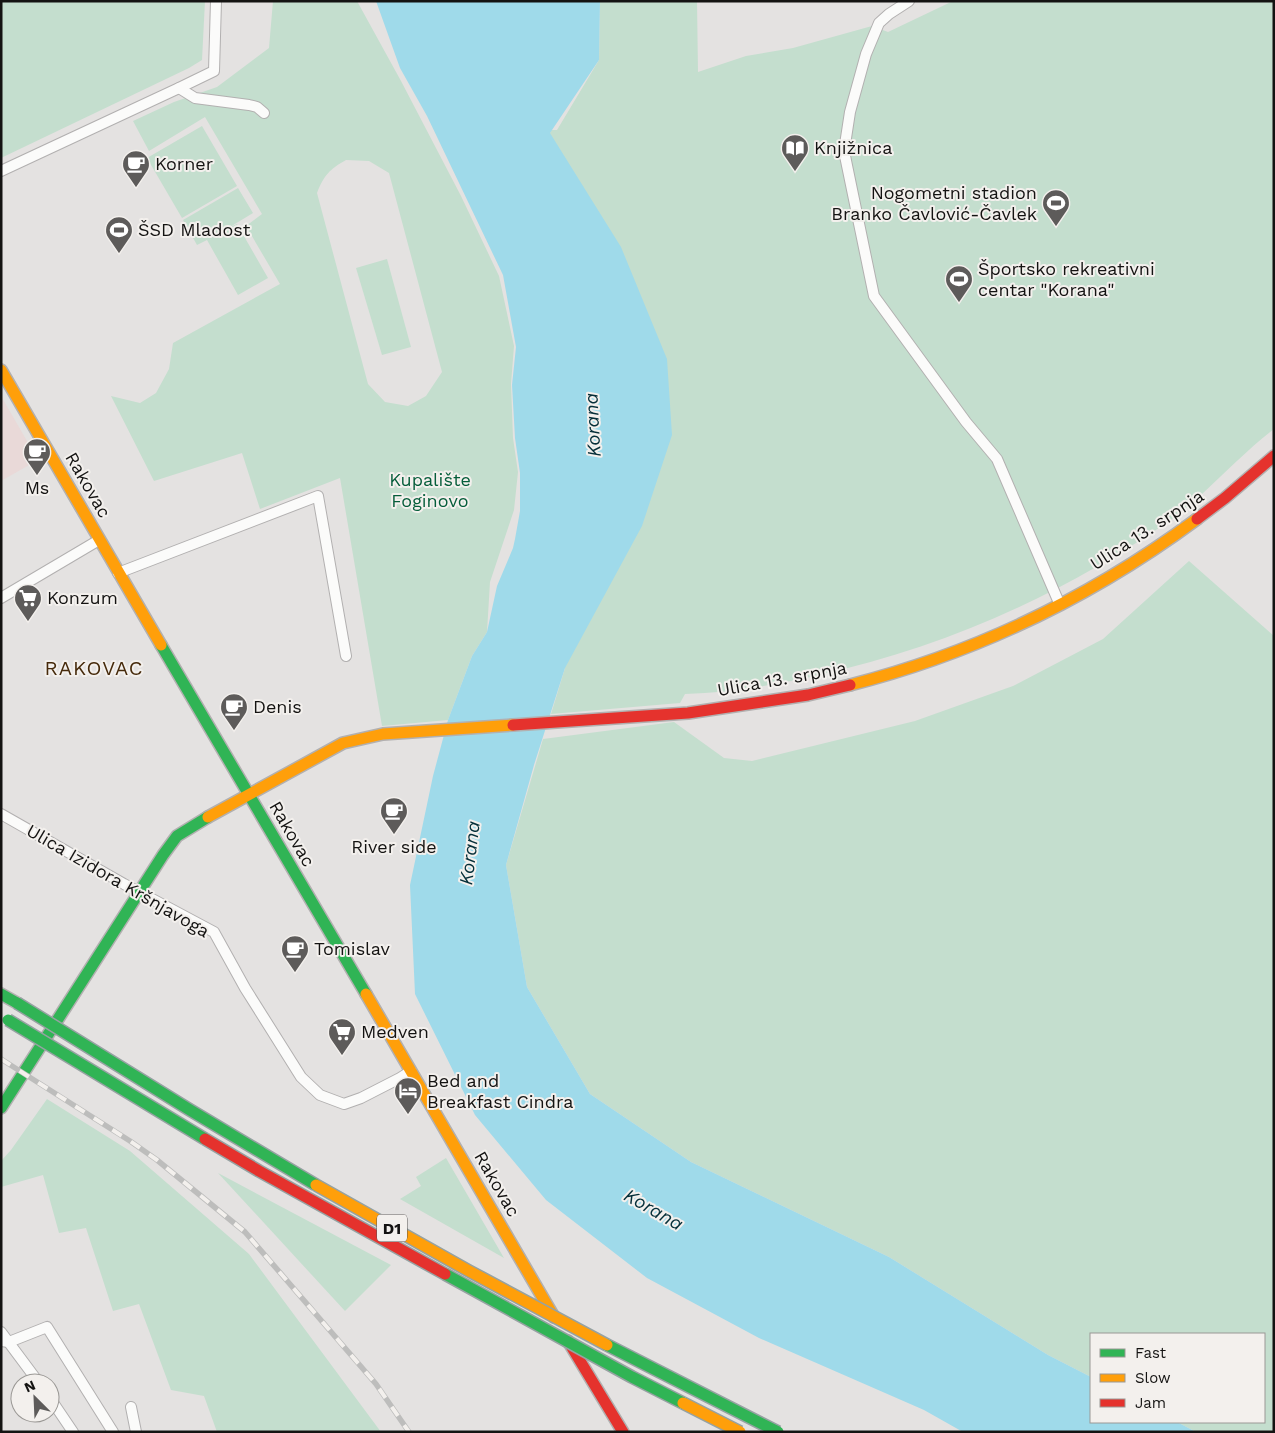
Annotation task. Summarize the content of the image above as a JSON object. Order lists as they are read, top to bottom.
{
  "streets": {
    "main road": ["Rakovac", "Ulica 13. srpnja", "D1"],
    "street": ["Ulica Izidora Kršnjavoga"]
  },
  "crossings": [
    ["Rakovac", "Ulica 13. srpnja"],
    ["Rakovac", "Ulica Izidora Kršnjavoga"],
    ["Ulica 13. srpnja", "Ulica Izidora Kršnjavoga"]
  ],
  "districts": ["RAKOVAC"],
  "water": ["Korana"],
  "parks": ["Kupalište Foginovo"],
  "places": {
    "library": ["Knjižnica"],
    "cafe": [
      "Korner",
      "Ms",
      "Denis",
      "River side",
      "Tomislav"
    ],
    "sports": ["Nogometni stadion Branko Čavlović-Čavlek", "ŠSD Mladost", "Športsko rekreativni centar \"Korana\""],
    "supermarket": ["Konzum", "Medven"],
    "hotel": ["Bed and Breakfast Cindra"]
  },
  "legend": ["Fast", "Slow", "Jam"],
  "north": "top left"
}
